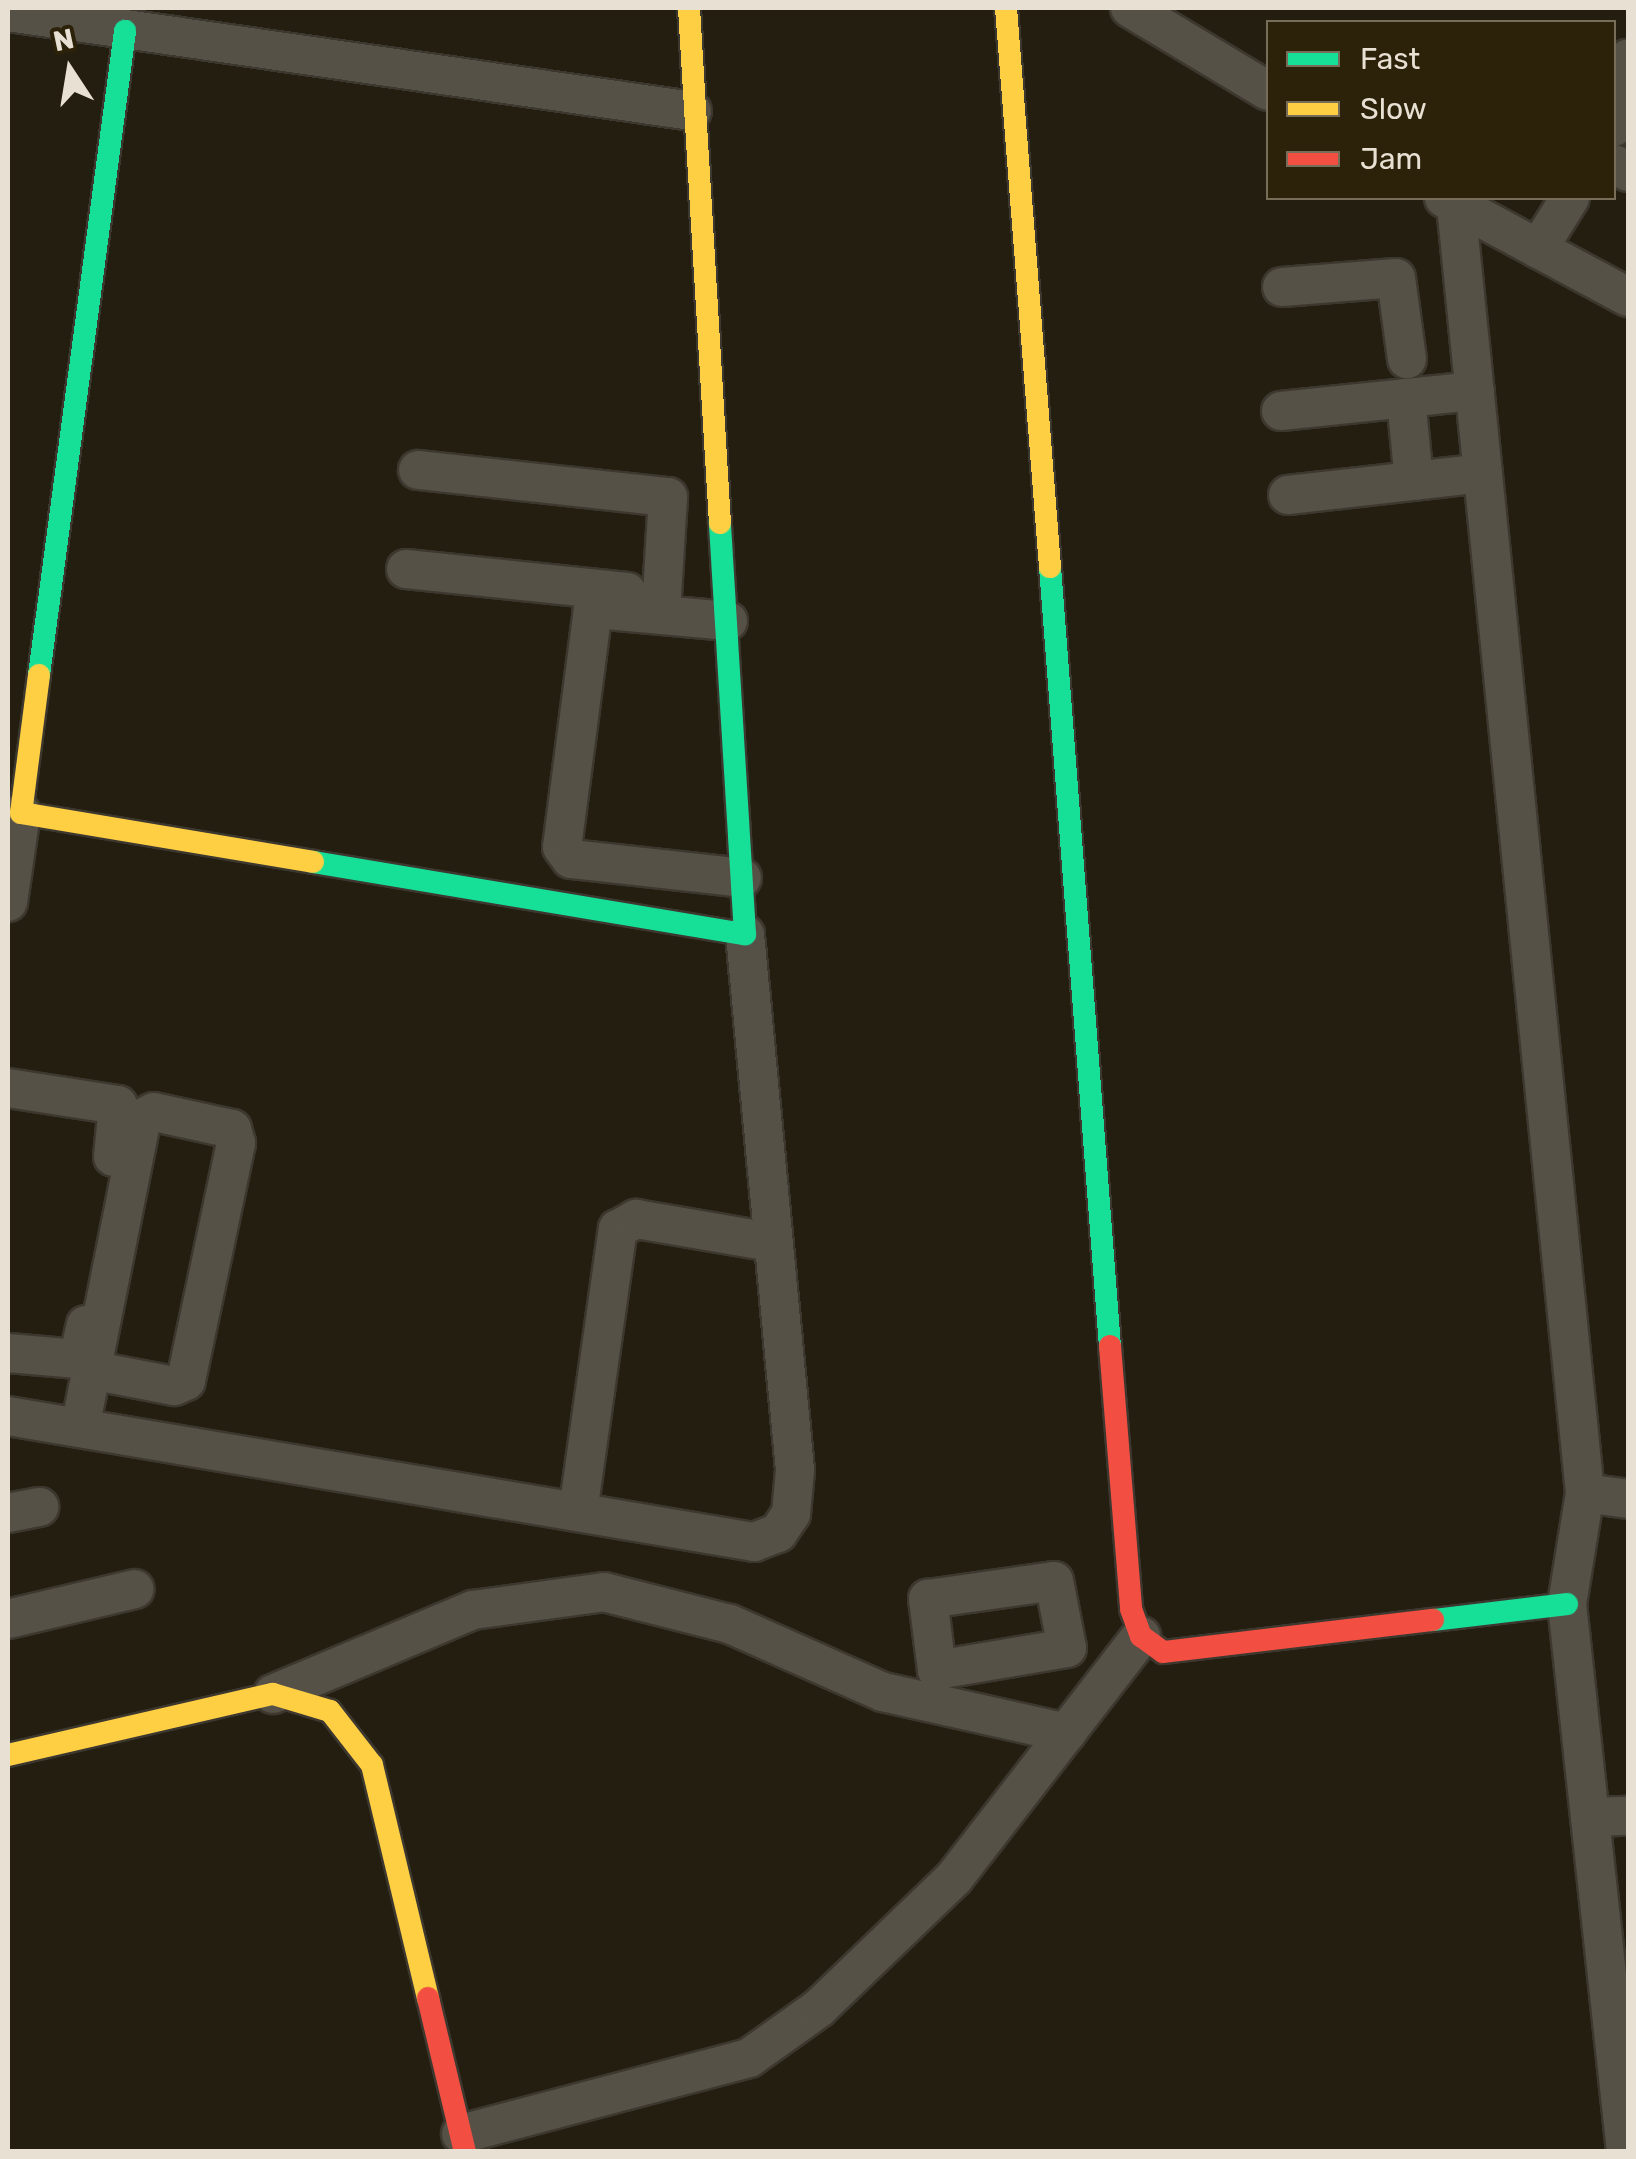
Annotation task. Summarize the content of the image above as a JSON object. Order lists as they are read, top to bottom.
{
  "legend": ["Fast", "Slow", "Jam"],
  "north": "top"
}
